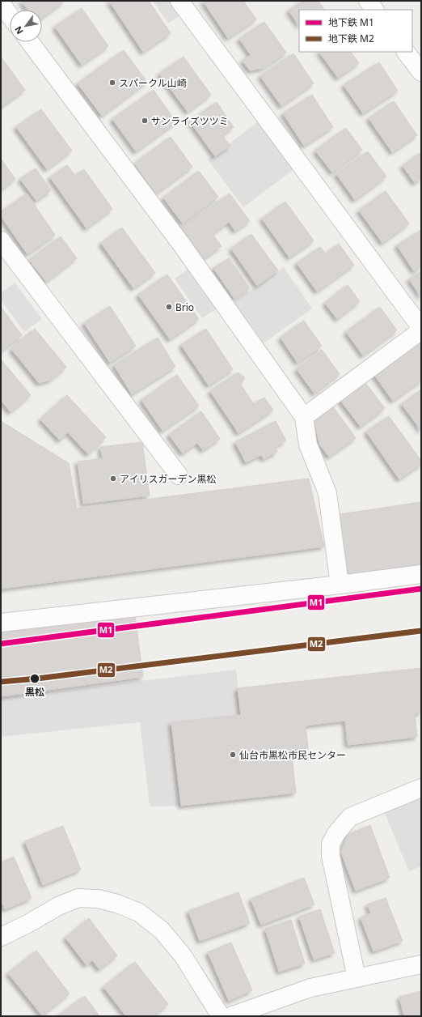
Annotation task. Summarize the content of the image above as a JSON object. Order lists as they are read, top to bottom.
{
  "places": [
    "スパークル山崎",
    "サンライズツツミ",
    "Brio",
    "アイリスガーデン黒松",
    "黒松",
    "仙台市黒松市民センター"
  ],
  "lines": ["metro line M1", "metro line M2"],
  "legend": ["地下鉄 M1", "地下鉄 M2"],
  "north": "bottom left"
}
